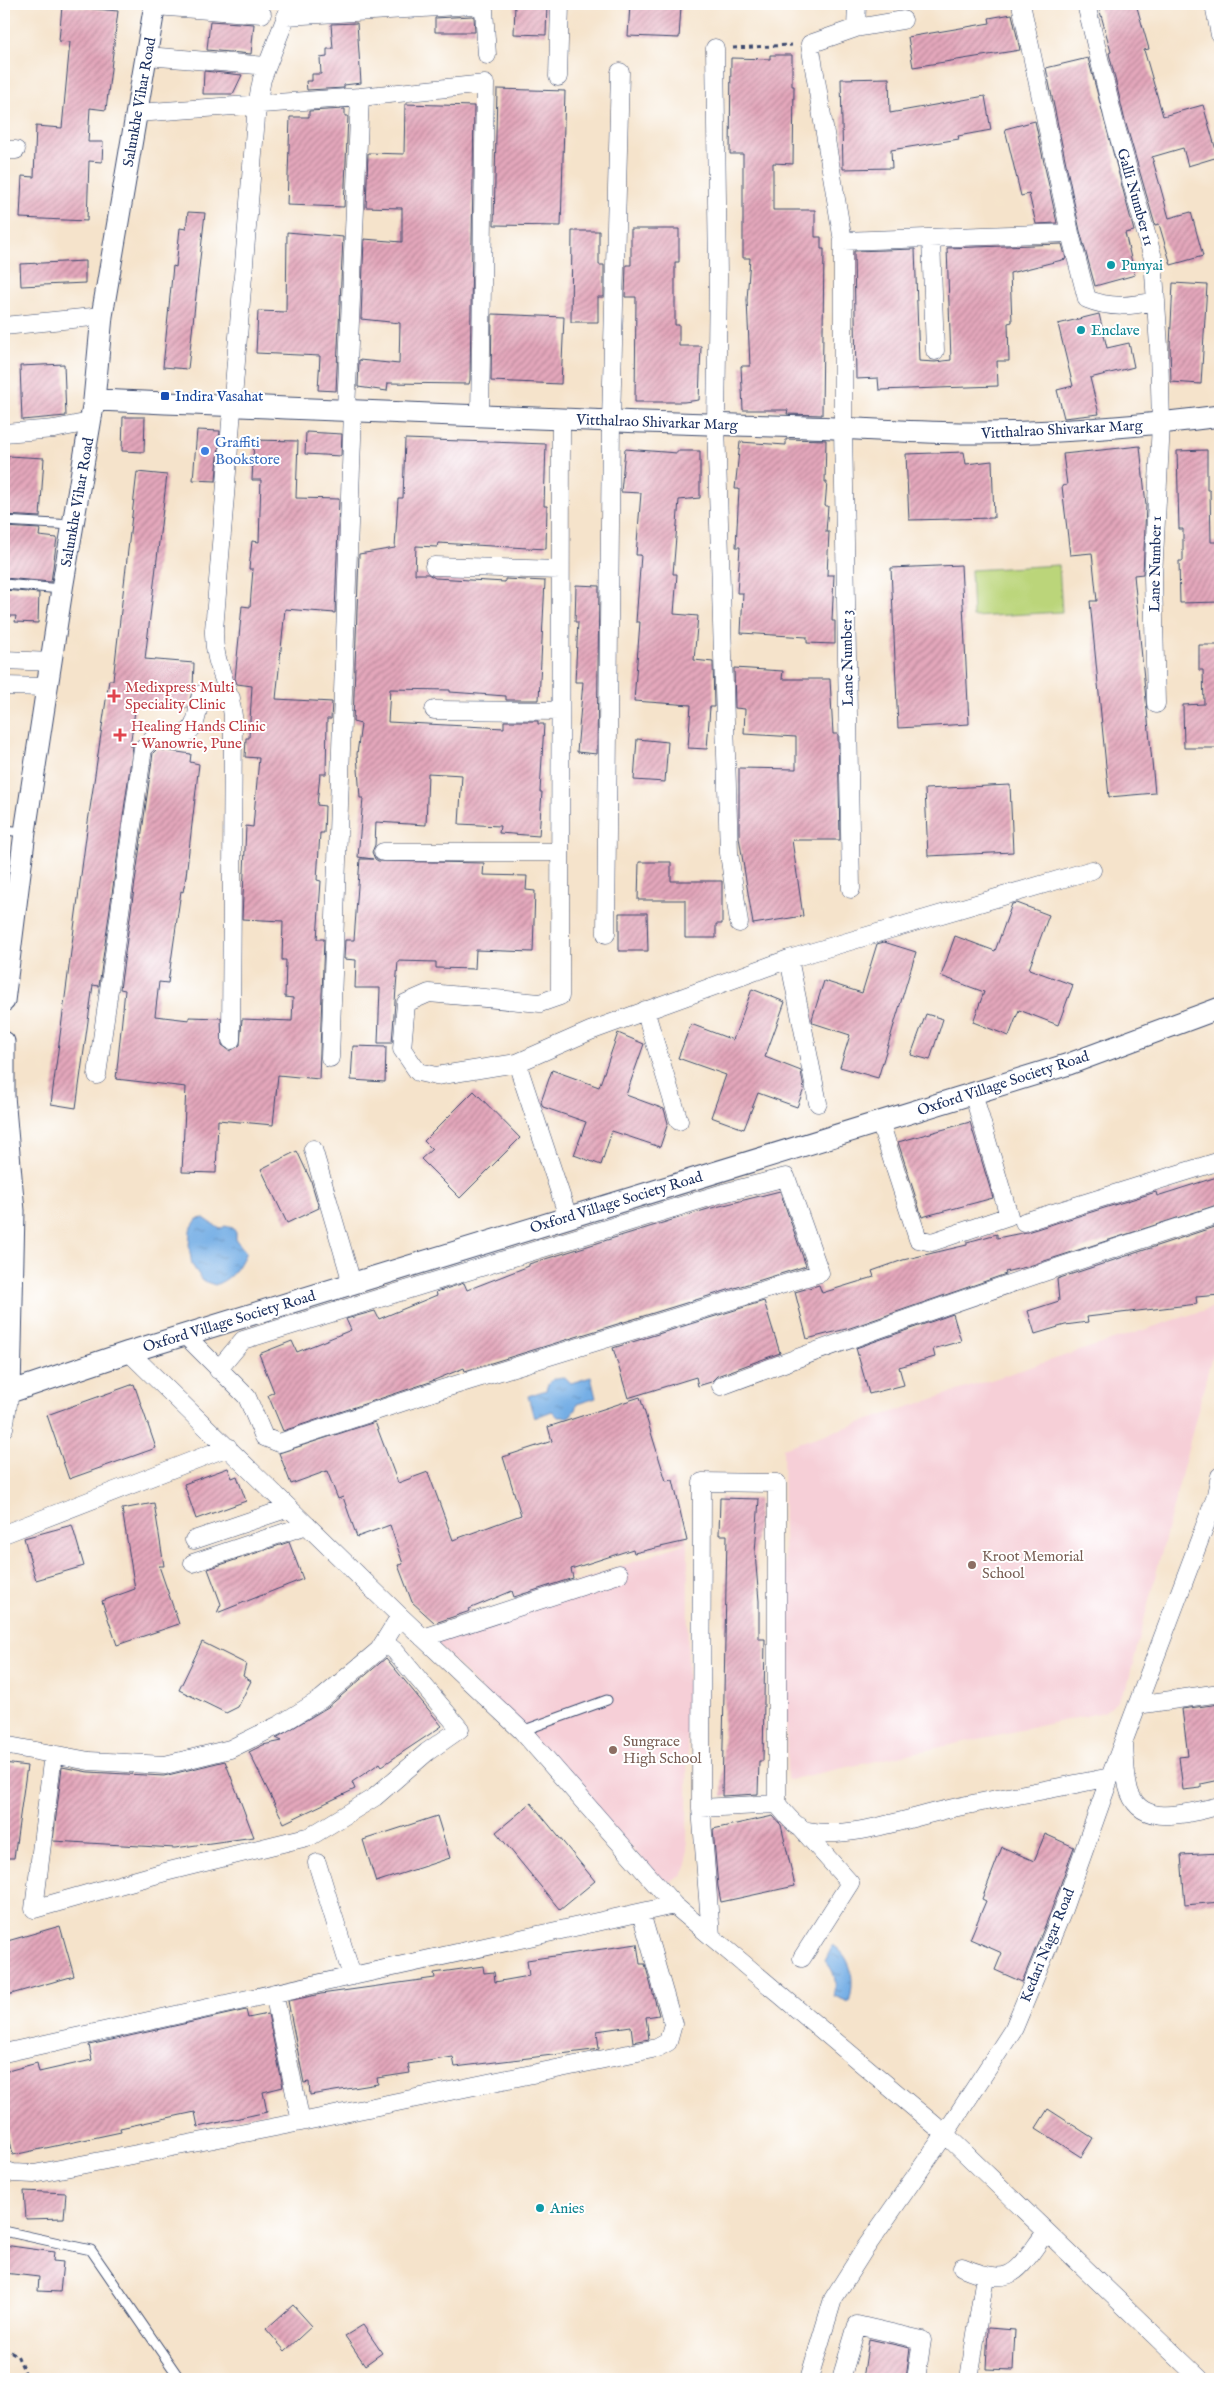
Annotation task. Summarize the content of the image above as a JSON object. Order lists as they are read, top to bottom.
{
  "streets": {
    "street": [
      "Salunkhe Vihar Road",
      "Galli Number 11",
      "Vitthalrao Shivarkar Marg",
      "Lane Number 1",
      "Lane Number 3",
      "Oxford Village Society Road",
      "Kedari Nagar Road"
    ]
  },
  "crossings": [
    ["Salunkhe Vihar Road", "Vitthalrao Shivarkar Marg"],
    ["Galli Number 11", "Vitthalrao Shivarkar Marg"],
    ["Galli Number 11", "Lane Number 1"],
    ["Vitthalrao Shivarkar Marg", "Lane Number 1"],
    ["Vitthalrao Shivarkar Marg", "Lane Number 3"]
  ],
  "places": {
    "other": [
      "Punyai",
      "Enclave",
      "Graffiti Bookstore",
      "Kroot Memorial School",
      "Sungrace High School",
      "Anies"
    ],
    "transit": ["Indira Vasahat"],
    "health": ["Medixpress Multi Speciality Clinic", "Healing Hands Clinic - Wanowrie, Pune"]
  }
}
